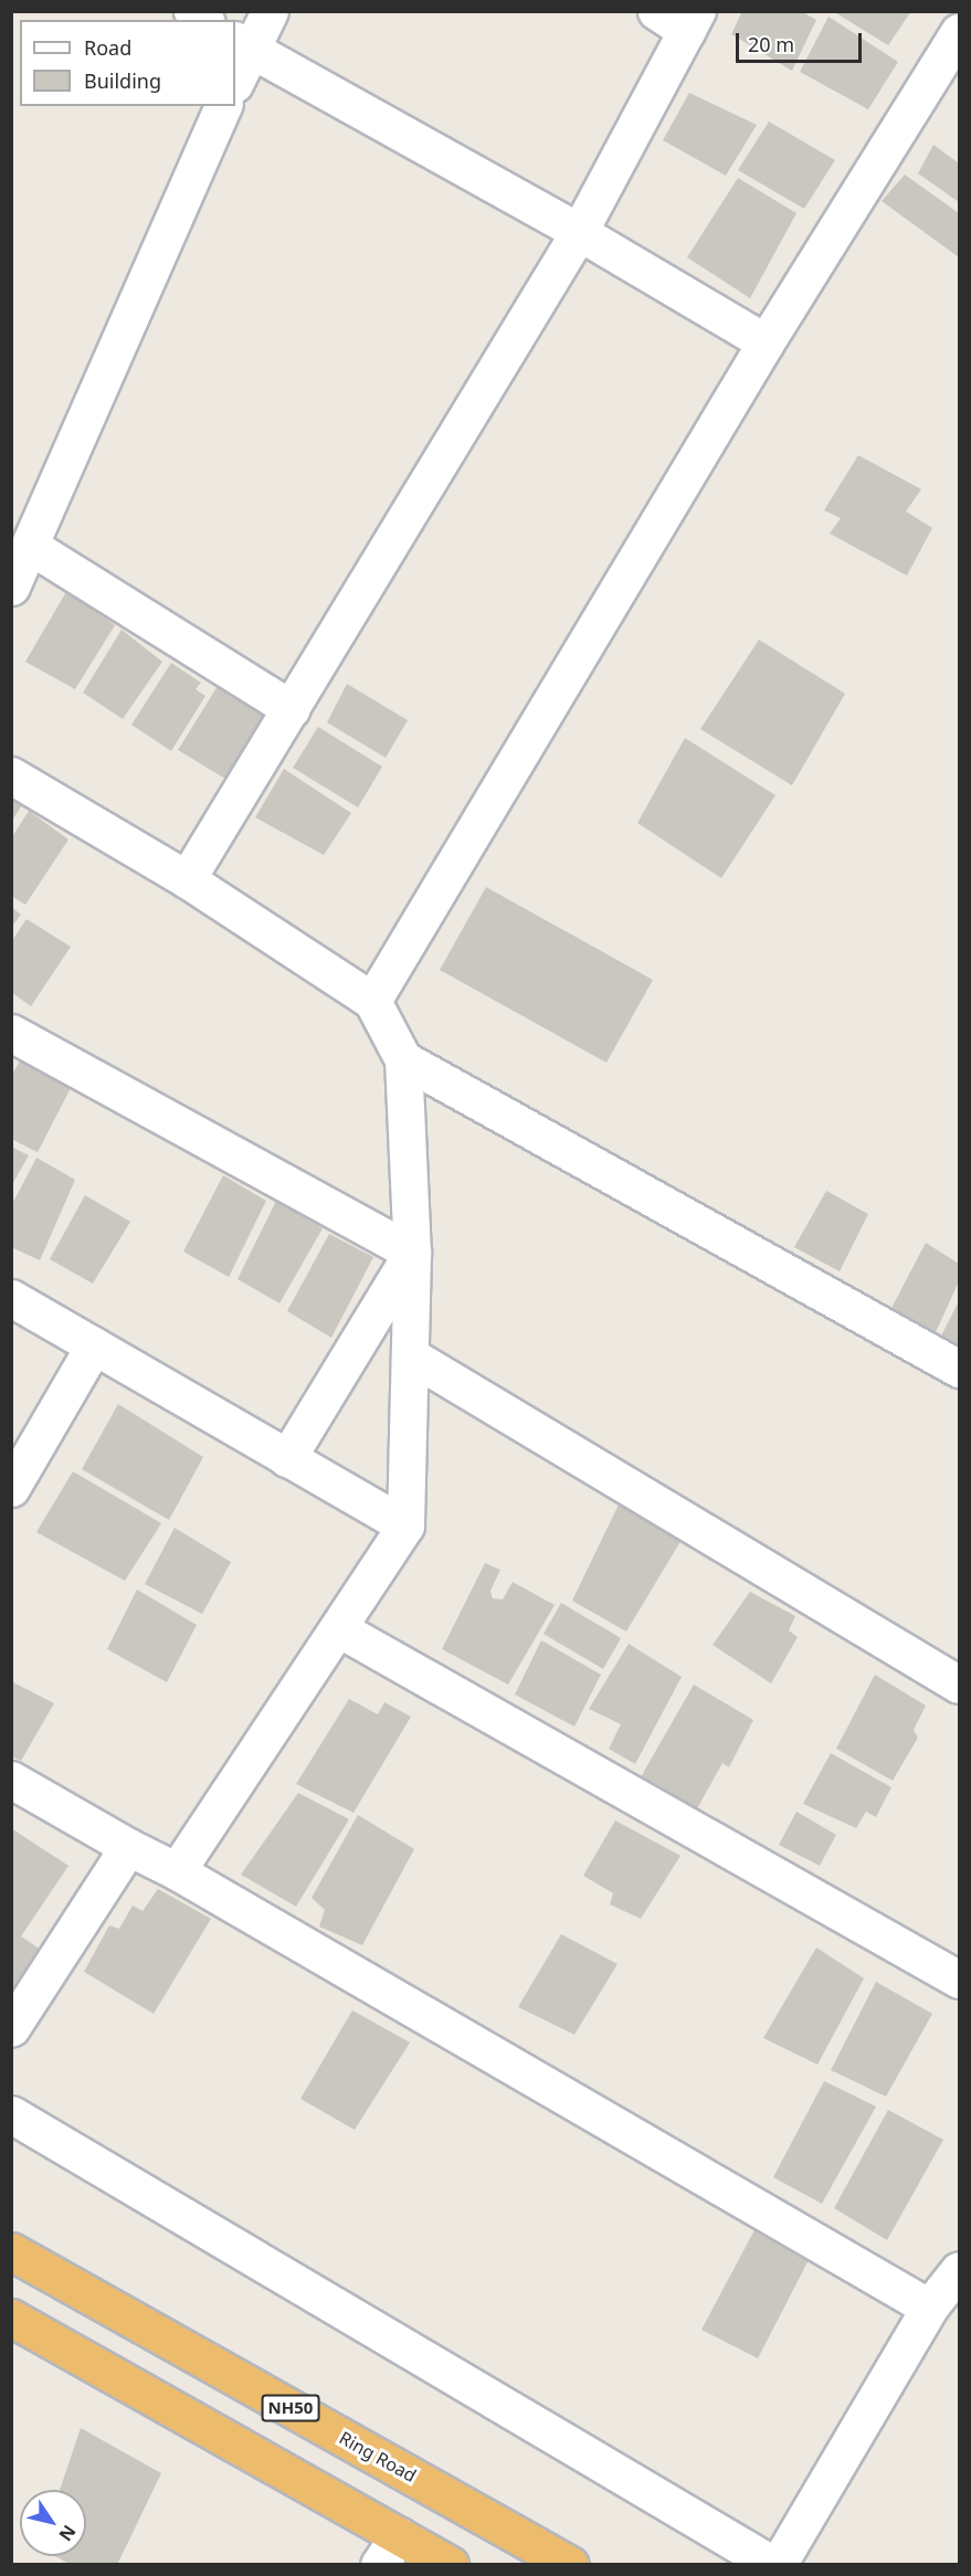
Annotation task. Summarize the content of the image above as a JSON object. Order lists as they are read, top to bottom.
{
  "streets": {
    "highway": ["NH50", "Ring Road"]
  },
  "legend": ["Road", "Building"],
  "scale_bar": "20 m",
  "north": "bottom right"
}
